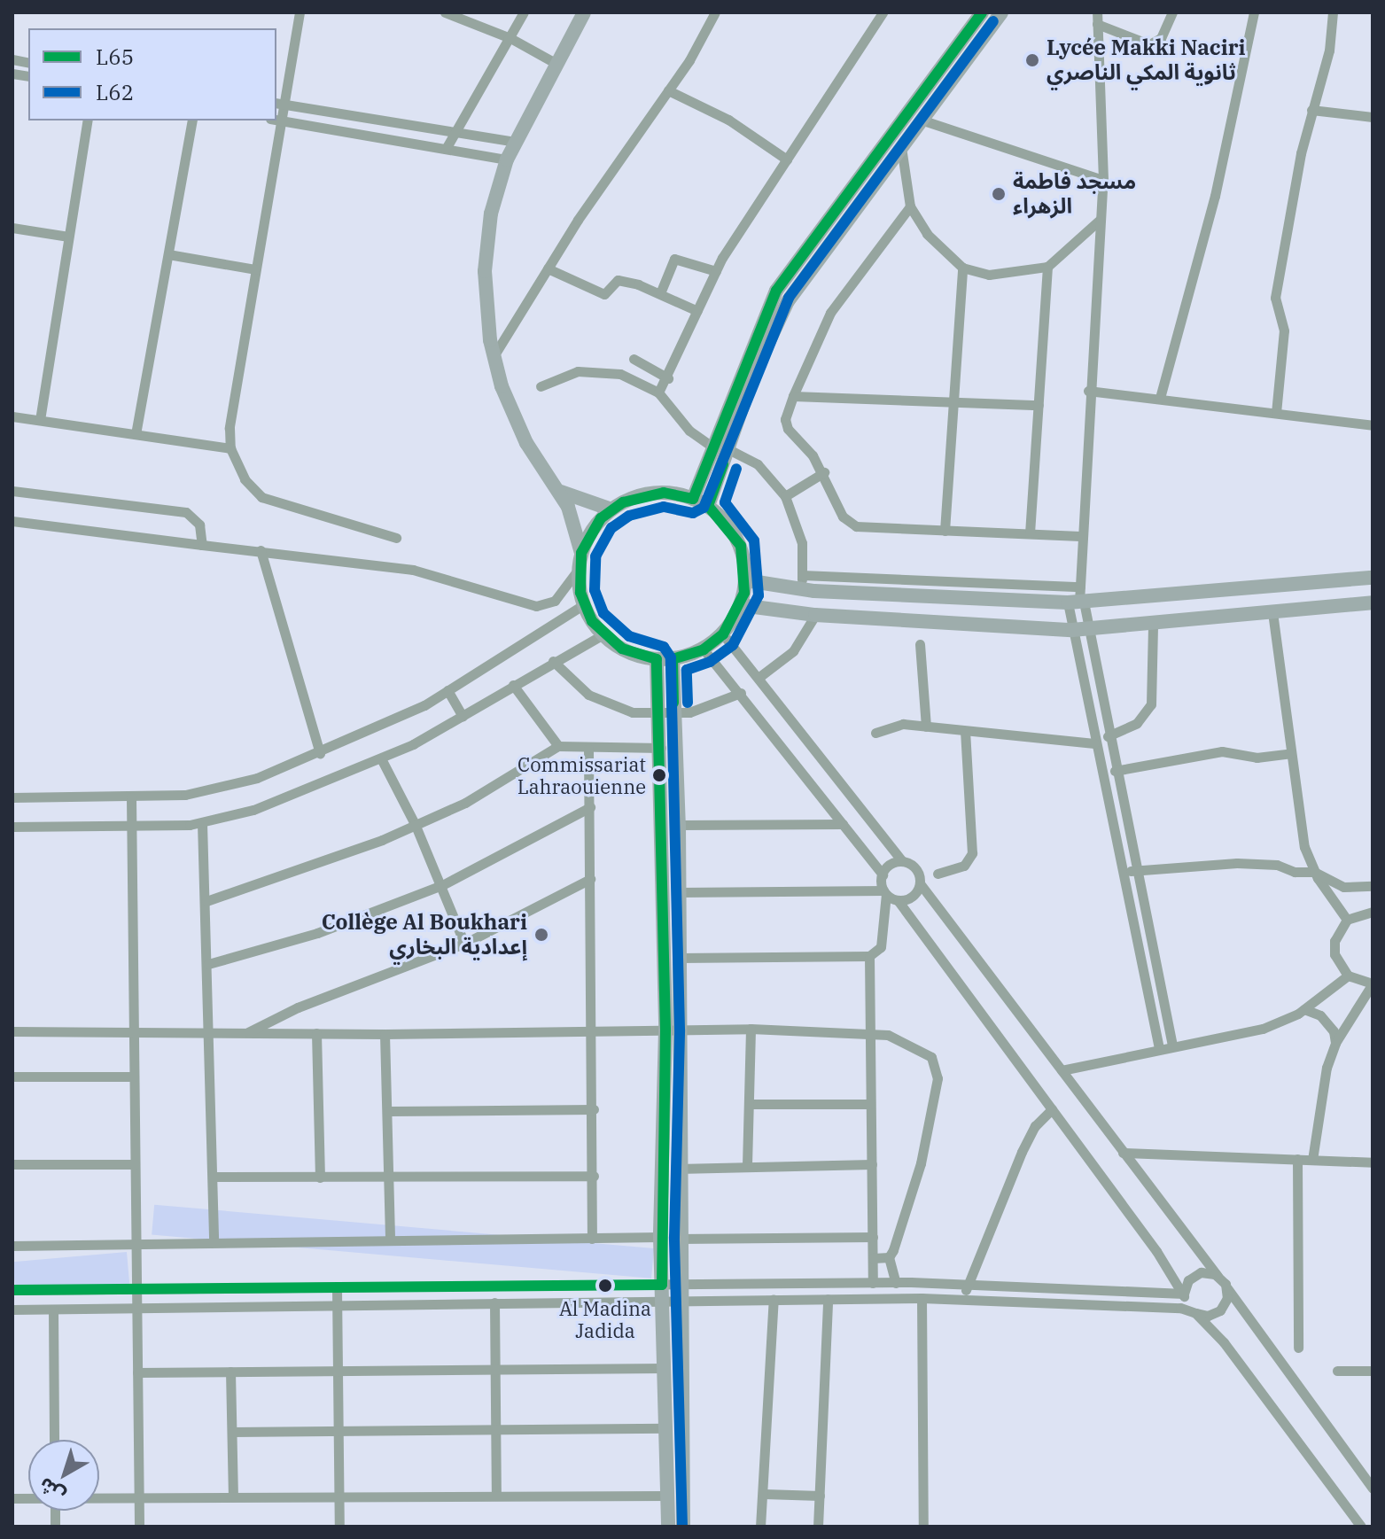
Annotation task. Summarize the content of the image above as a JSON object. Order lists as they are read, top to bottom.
{
  "places": [
    "Lycée Makki Naciri ثانوية المكي الناصري",
    "مسجد فاطمة الزهراء",
    "Commissariat Lahraouienne",
    "Collège Al Boukhari إعدادية البخاري",
    "Al Madina Jadida"
  ],
  "lines": ["transit line L65", "transit line L62"],
  "legend": ["L65", "L62"],
  "north": "bottom left"
}
